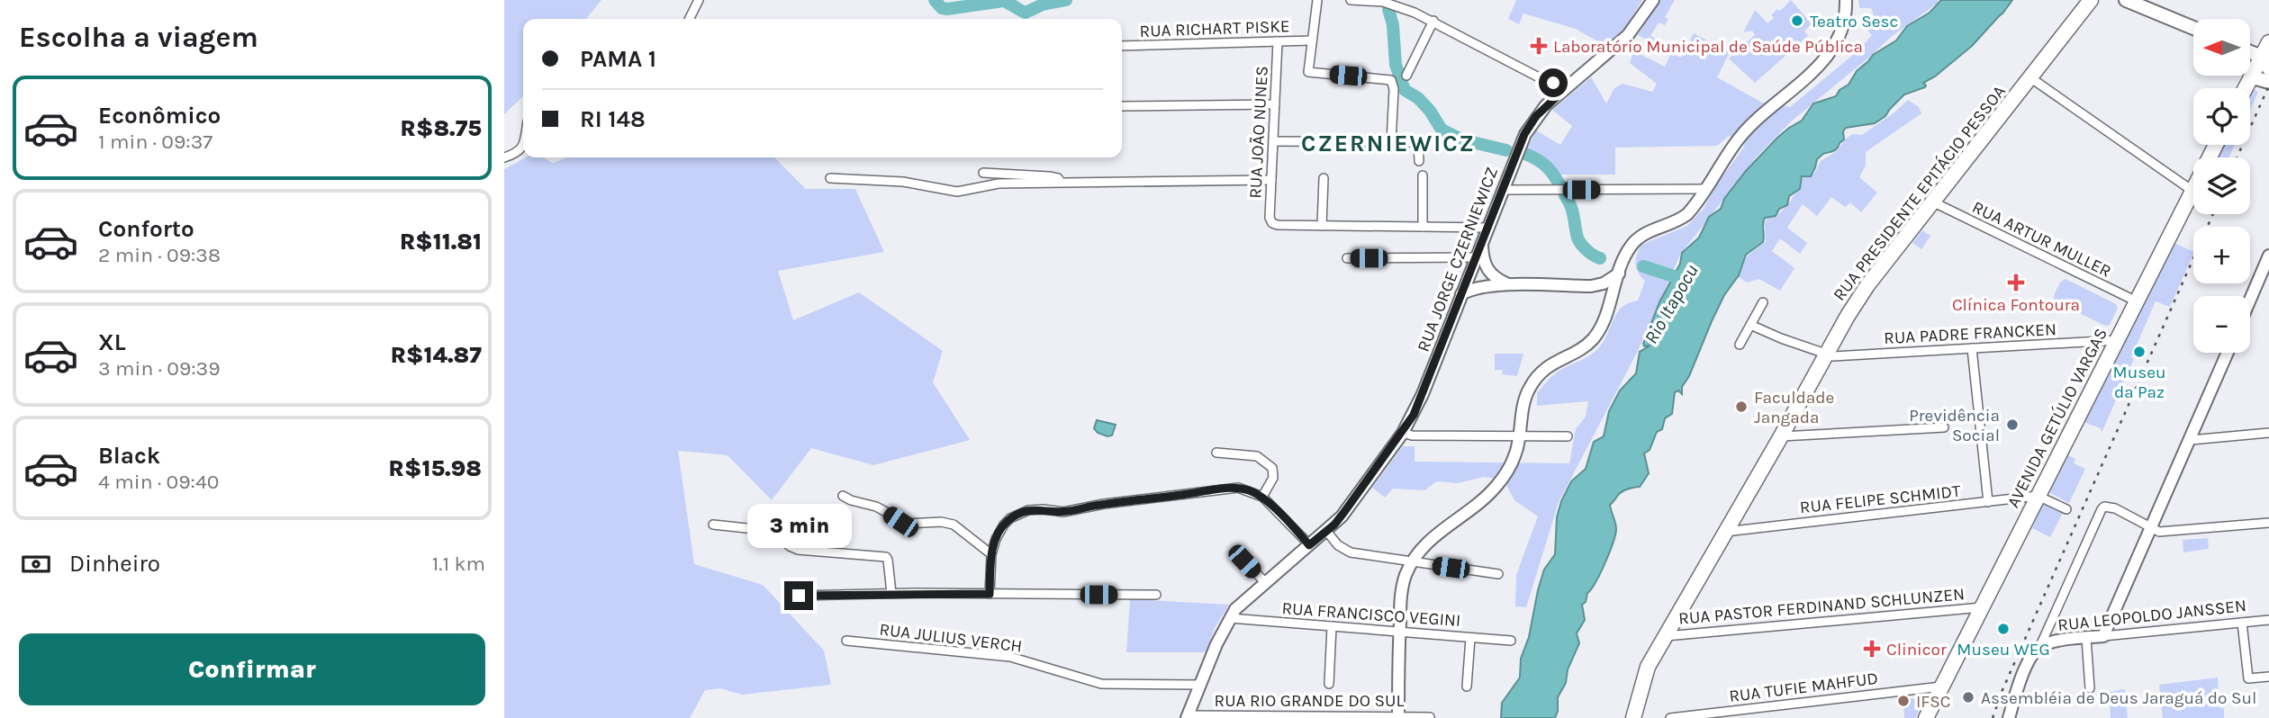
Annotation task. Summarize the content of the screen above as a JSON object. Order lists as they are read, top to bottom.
{
  "streets": {
    "highway": ["RUA PRESIDENTE EPITÁCIO PESSOA", "AVENIDA GETÚLIO VARGAS"],
    "main road": ["RUA JORGE CZERNIEWICZ", "RUA LEOPOLDO JANSSEN"],
    "street": [
      "RUA RICHART PISKE",
      "RUA JOÃO NUNES",
      "RUA ARTUR MULLER",
      "RUA PADRE FRANCKEN",
      "RUA FELIPE SCHMIDT",
      "RUA PASTOR FERDINAND SCHLUNZEN",
      "RUA FRANCISCO VEGINI",
      "RUA JULIUS VERCH",
      "RUA TUFIE MAHFUD",
      "RUA RIO GRANDE DO SUL"
    ]
  },
  "crossings": [
    ["RUA RICHART PISKE", "RUA JOÃO NUNES"],
    ["RUA PRESIDENTE EPITÁCIO PESSOA", "RUA ARTUR MULLER"],
    ["RUA PRESIDENTE EPITÁCIO PESSOA", "RUA PADRE FRANCKEN"],
    ["RUA PRESIDENTE EPITÁCIO PESSOA", "RUA FELIPE SCHMIDT"],
    ["RUA PRESIDENTE EPITÁCIO PESSOA", "RUA PASTOR FERDINAND SCHLUNZEN"],
    ["RUA ARTUR MULLER", "AVENIDA GETÚLIO VARGAS"],
    ["RUA JORGE CZERNIEWICZ", "RUA FRANCISCO VEGINI"],
    ["RUA JORGE CZERNIEWICZ", "RUA JULIUS VERCH"],
    ["RUA JORGE CZERNIEWICZ", "RUA RIO GRANDE DO SUL"],
    ["RUA PADRE FRANCKEN", "AVENIDA GETÚLIO VARGAS"],
    ["AVENIDA GETÚLIO VARGAS", "RUA FELIPE SCHMIDT"],
    ["AVENIDA GETÚLIO VARGAS", "RUA PASTOR FERDINAND SCHLUNZEN"],
    ["AVENIDA GETÚLIO VARGAS", "RUA TUFIE MAHFUD"]
  ],
  "districts": ["CZERNIEWICZ"],
  "water": ["Rio Itapocu"],
  "places": {
    "other": [
      "Teatro Sesc",
      "Museu da Paz",
      "Faculdade Jangada",
      "Previdência Social",
      "Museu WEG",
      "Assembléia de Deus Jaraguá do Sul",
      "IFSC"
    ],
    "health": ["Laboratório Municipal de Saúde Pública", "Clínica Fontoura", "Clinicor"]
  },
  "north": "left",
  "page": {
    "heading": "Escolha a viagem",
    "map_buttons": ["+", "−"],
    "banner": ["PAMA 1", "RI 148"],
    "list": [
      {
        "name": "Econômico",
        "note": "1 min · 09:37",
        "value": "R$8.75"
      },
      {
        "name": "Conforto",
        "note": "2 min · 09:38",
        "value": "R$11.81"
      },
      {
        "name": "XL",
        "note": "3 min · 09:39",
        "value": "R$14.87"
      },
      {
        "name": "Black",
        "note": "4 min · 09:40",
        "value": "R$15.98"
      }
    ],
    "bubble": "3 min",
    "pay": ["Dinheiro", "1.1 km"],
    "buttons": "Confirmar"
  }
}
